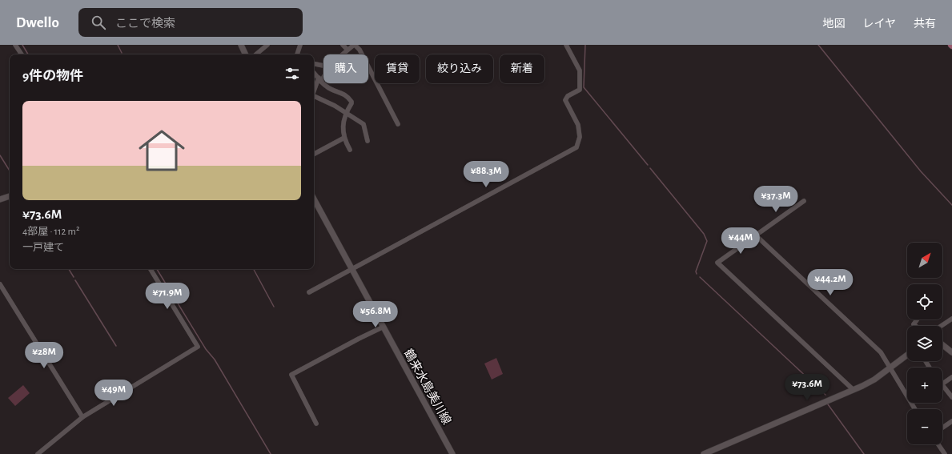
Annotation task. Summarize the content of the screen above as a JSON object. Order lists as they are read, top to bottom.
{
  "streets": {
    "main road": ["鶴来水島美川線"]
  },
  "north": "top right",
  "page": {
    "header": "Dwello",
    "search": "ここで検索",
    "nav": ["地図", "レイヤ", "共有"],
    "chip": [
      "購入",
      "賃貸",
      "絞り込み",
      "新着"
    ],
    "heading": "9件の物件",
    "list": [
      {
        "name": "¥73.6M",
        "note": "4部屋 · 112 m² · 一戸建て"
      }
    ],
    "price": [
      "¥88.3M",
      "¥37.3M",
      "¥44M",
      "¥44.2M",
      "¥71.9M",
      "¥56.8M",
      "¥28M",
      "¥73.6M",
      "¥49M"
    ],
    "map_buttons": ["+", "−"]
  }
}
